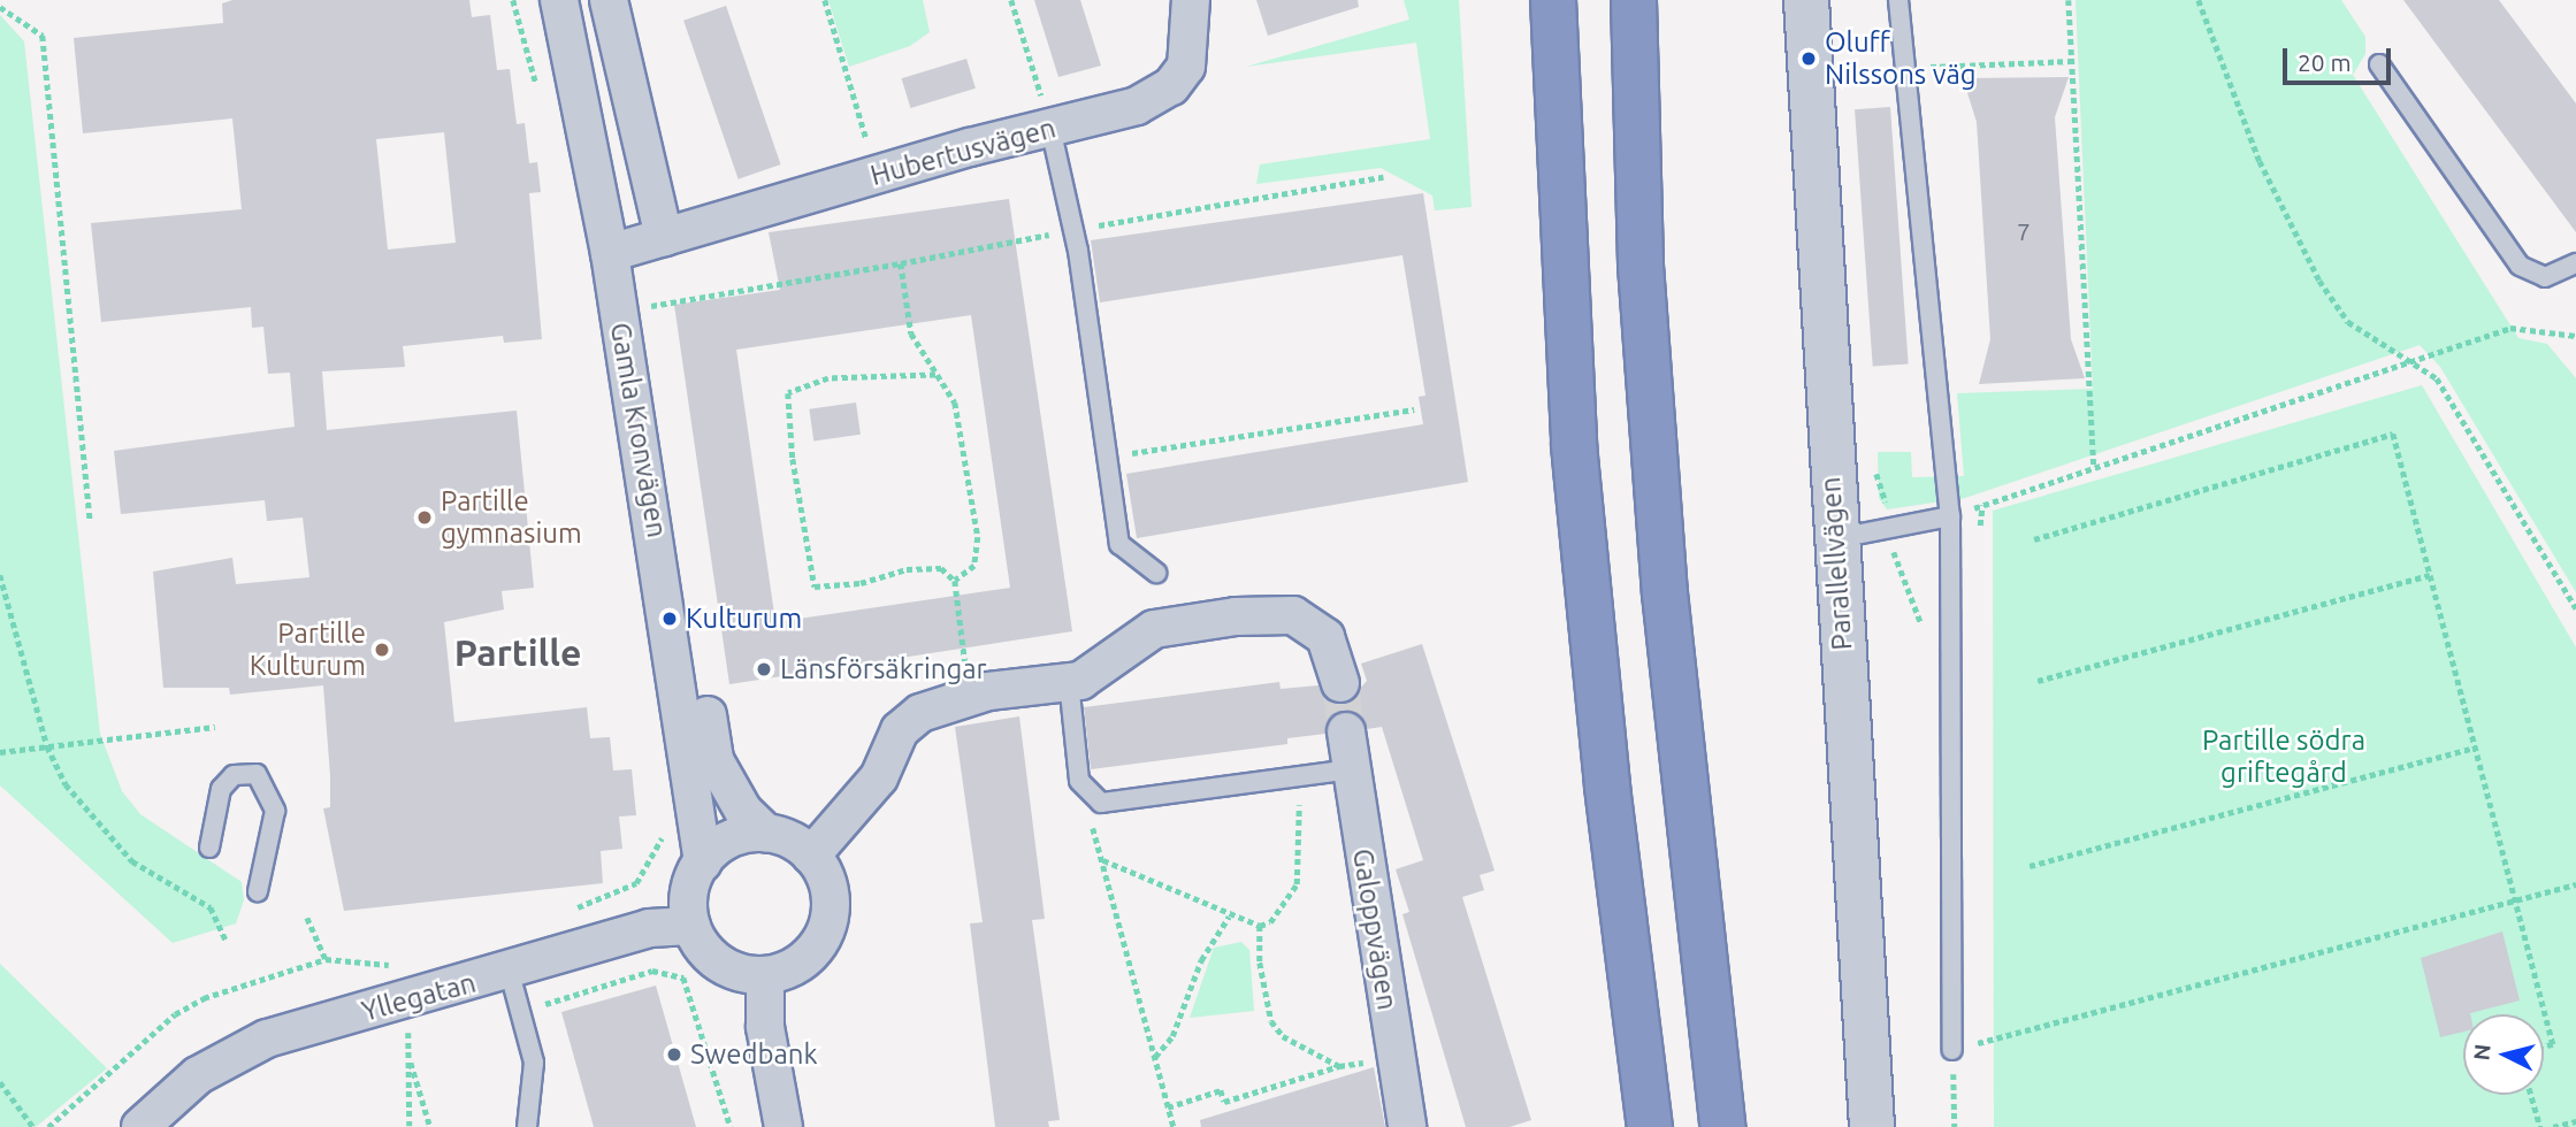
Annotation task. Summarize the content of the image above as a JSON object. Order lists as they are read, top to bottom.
{
  "streets": {
    "street": [
      "Hubertusvägen",
      "Gamla Kronvägen",
      "Parallellvägen",
      "Galoppvägen",
      "Yllegatan"
    ]
  },
  "crossings": [
    ["Hubertusvägen", "Gamla Kronvägen"],
    ["Gamla Kronvägen", "Yllegatan"]
  ],
  "districts": ["Partille"],
  "parks": ["Partille södra griftegård"],
  "places": [
    "Oluff Nilssons väg",
    "Partille gymnasium",
    "Kulturum",
    "Partille Kulturum",
    "Länsförsäkringar",
    "Swedbank"
  ],
  "house_numbers": ["7"],
  "scale_bar": "20 m",
  "north": "left"
}
